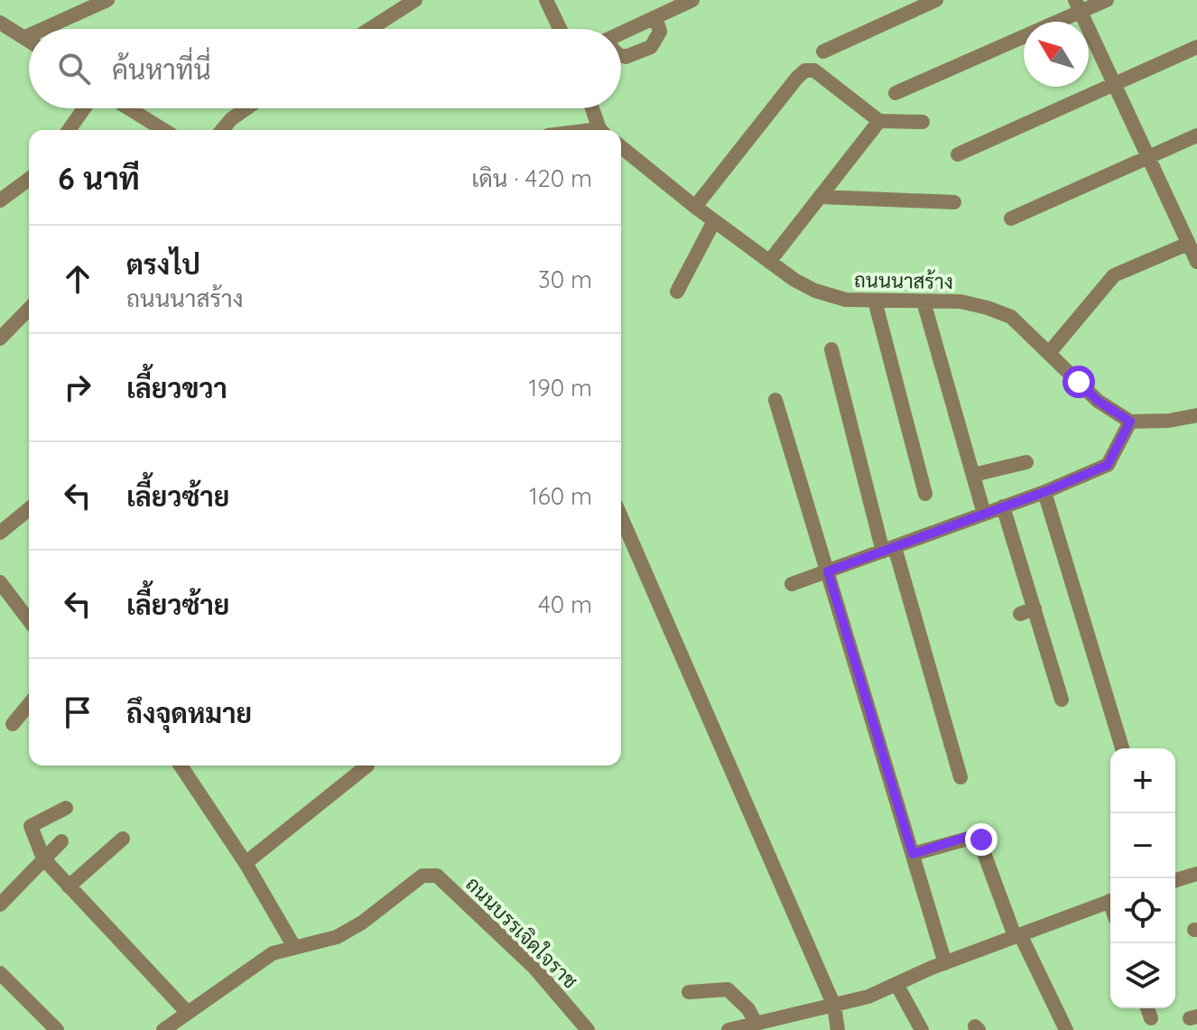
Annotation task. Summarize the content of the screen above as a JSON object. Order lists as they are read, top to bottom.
{
  "streets": {
    "street": ["ถนนนาสร้าง", "ถนนบรรเจิดใจราช"]
  },
  "north": "top left",
  "page": {
    "search": "ค้นหาที่นี่",
    "heading": ["6 นาที", "เดิน · 420 m"],
    "list": [
      ["ตรงไป", "ถนนนาสร้าง", "30 m"],
      ["เลี้ยวขวา", "190 m"],
      ["เลี้ยวซ้าย", "160 m"],
      ["เลี้ยวซ้าย", "40 m"],
      "ถึงจุดหมาย"
    ],
    "map_buttons": ["+", "−"]
  }
}
